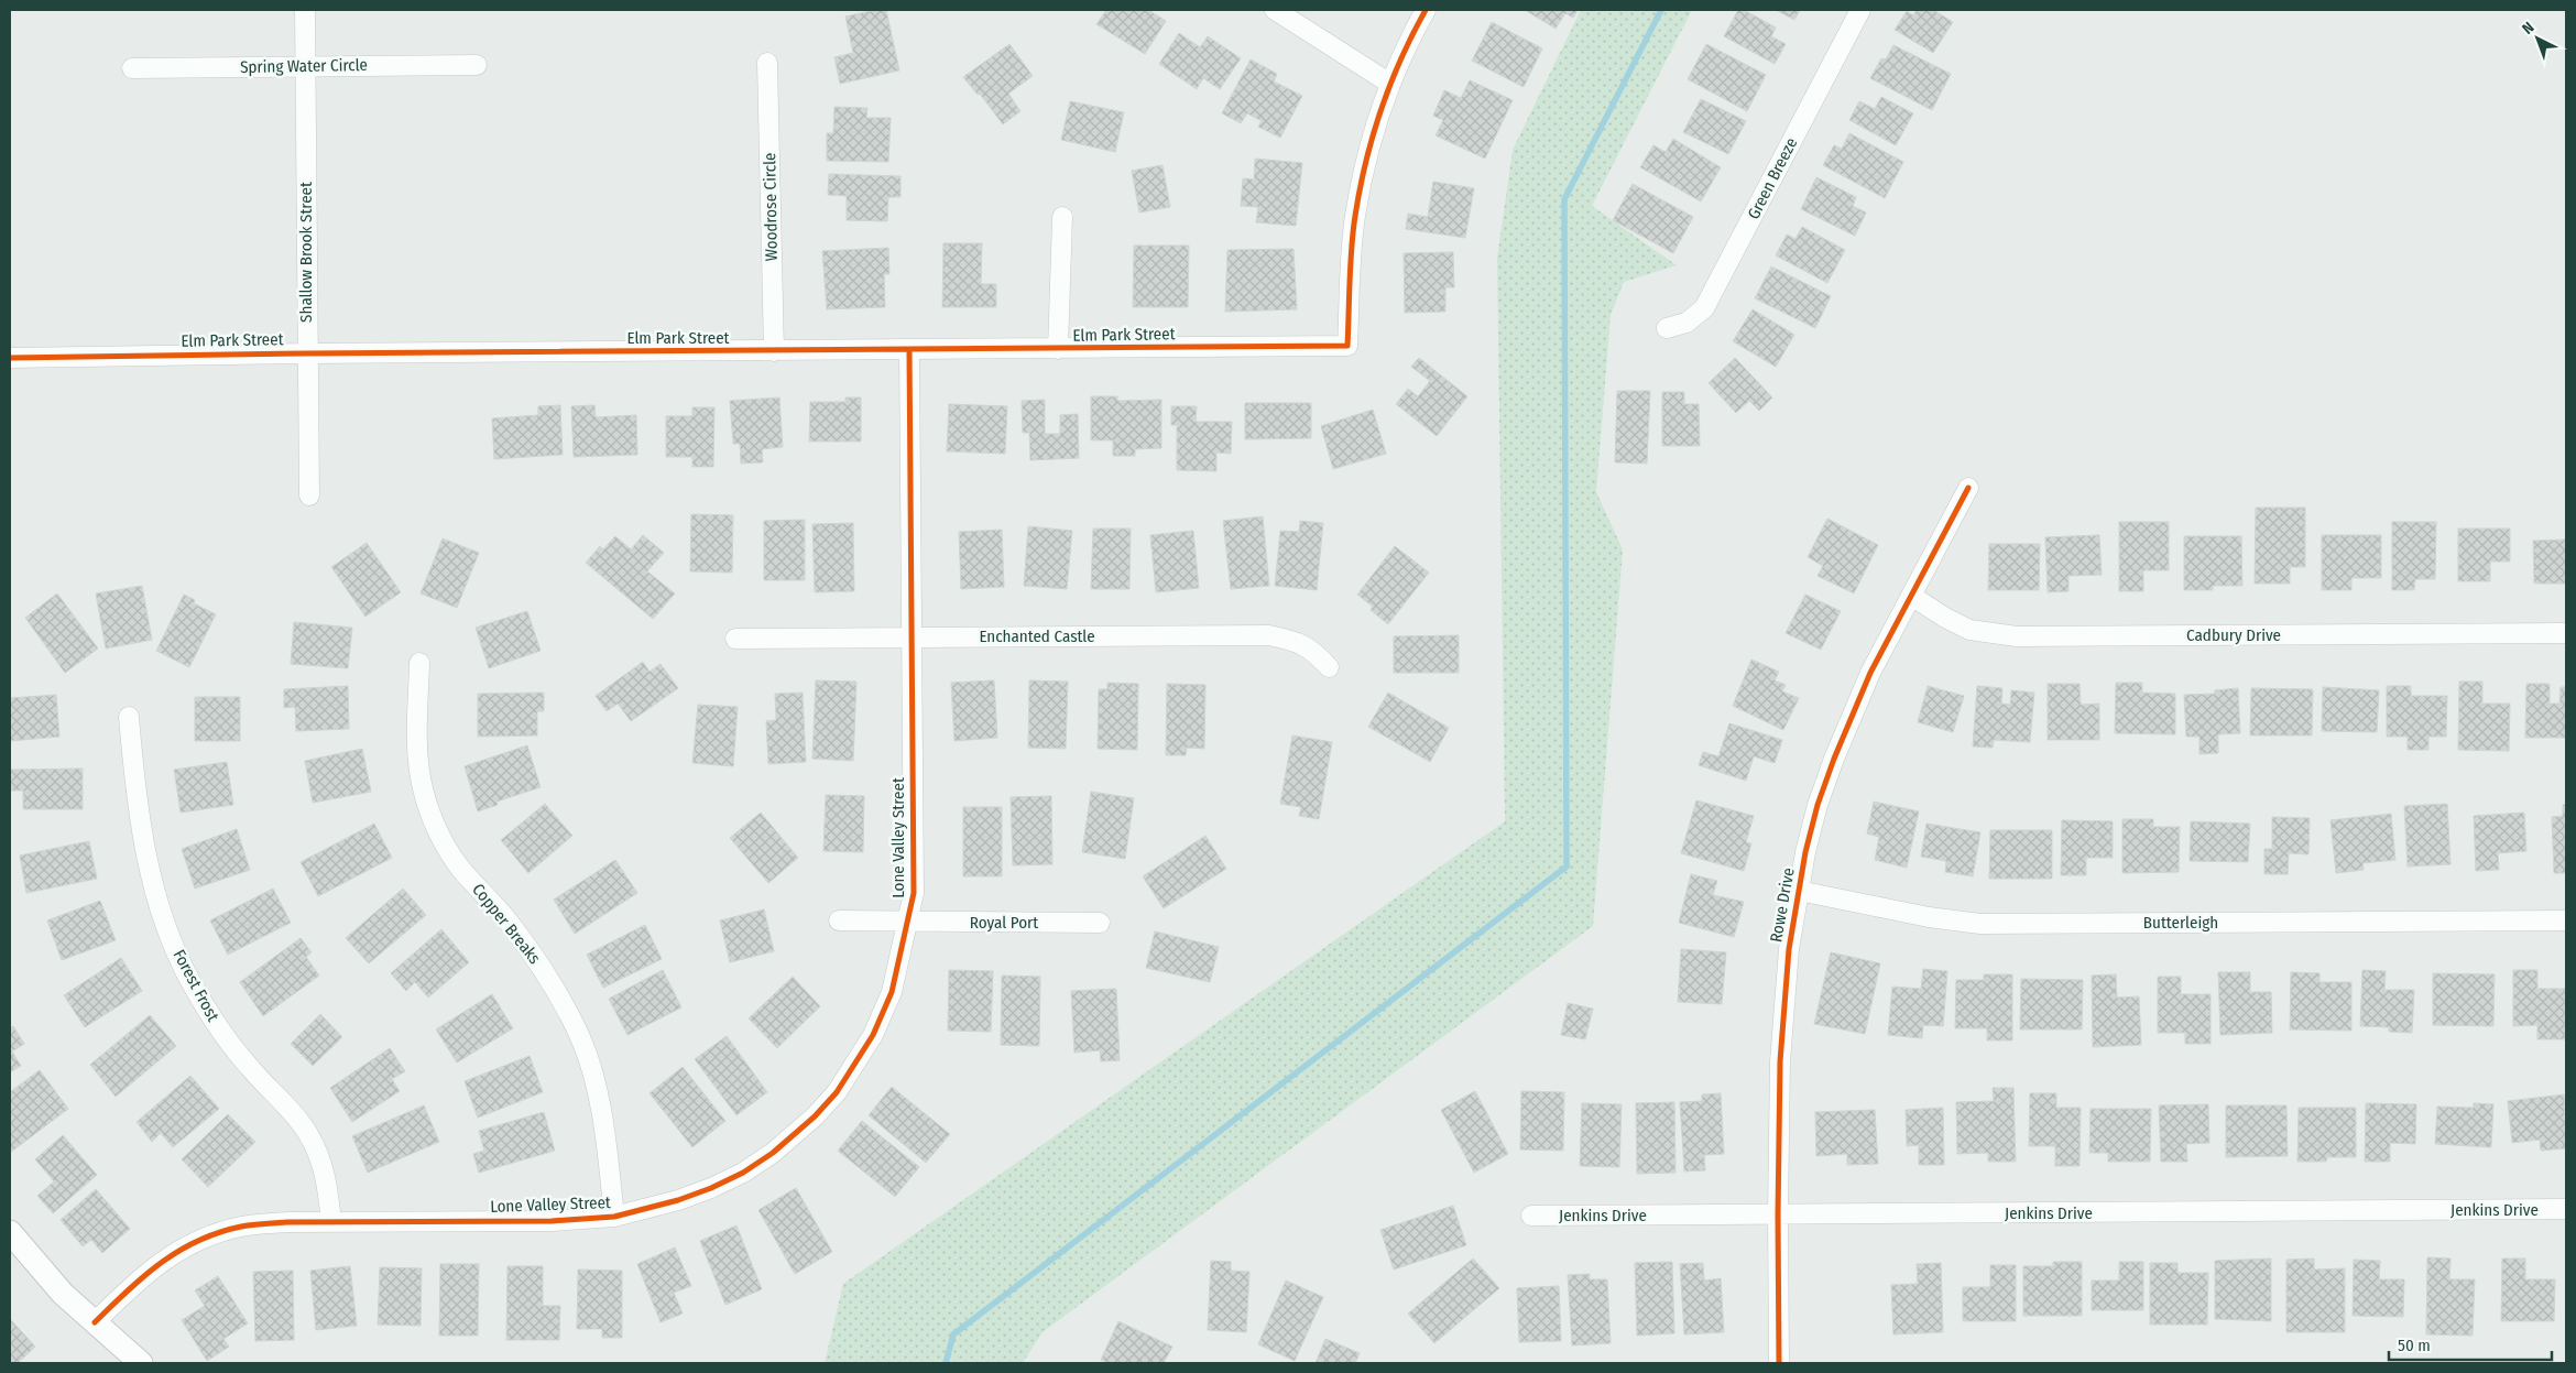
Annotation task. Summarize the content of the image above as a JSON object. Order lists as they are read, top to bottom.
{
  "streets": {
    "street": [
      "Spring Water Circle",
      "Green Breeze",
      "Woodrose Circle",
      "Shallow Brook Street",
      "Elm Park Street",
      "Cadbury Drive",
      "Enchanted Castle",
      "Lone Valley Street",
      "Rowe Drive",
      "Royal Port",
      "Butterleigh",
      "Copper Breaks",
      "Forest Frost",
      "Jenkins Drive"
    ]
  },
  "crossings": [
    ["Spring Water Circle", "Shallow Brook Street"],
    ["Woodrose Circle", "Elm Park Street"],
    ["Shallow Brook Street", "Elm Park Street"],
    ["Elm Park Street", "Lone Valley Street"],
    ["Cadbury Drive", "Rowe Drive"],
    ["Enchanted Castle", "Lone Valley Street"],
    ["Lone Valley Street", "Royal Port"],
    ["Lone Valley Street", "Copper Breaks"],
    ["Lone Valley Street", "Forest Frost"],
    ["Rowe Drive", "Butterleigh"],
    ["Rowe Drive", "Jenkins Drive"]
  ],
  "scale_bar": "50 m",
  "north": "top left"
}
